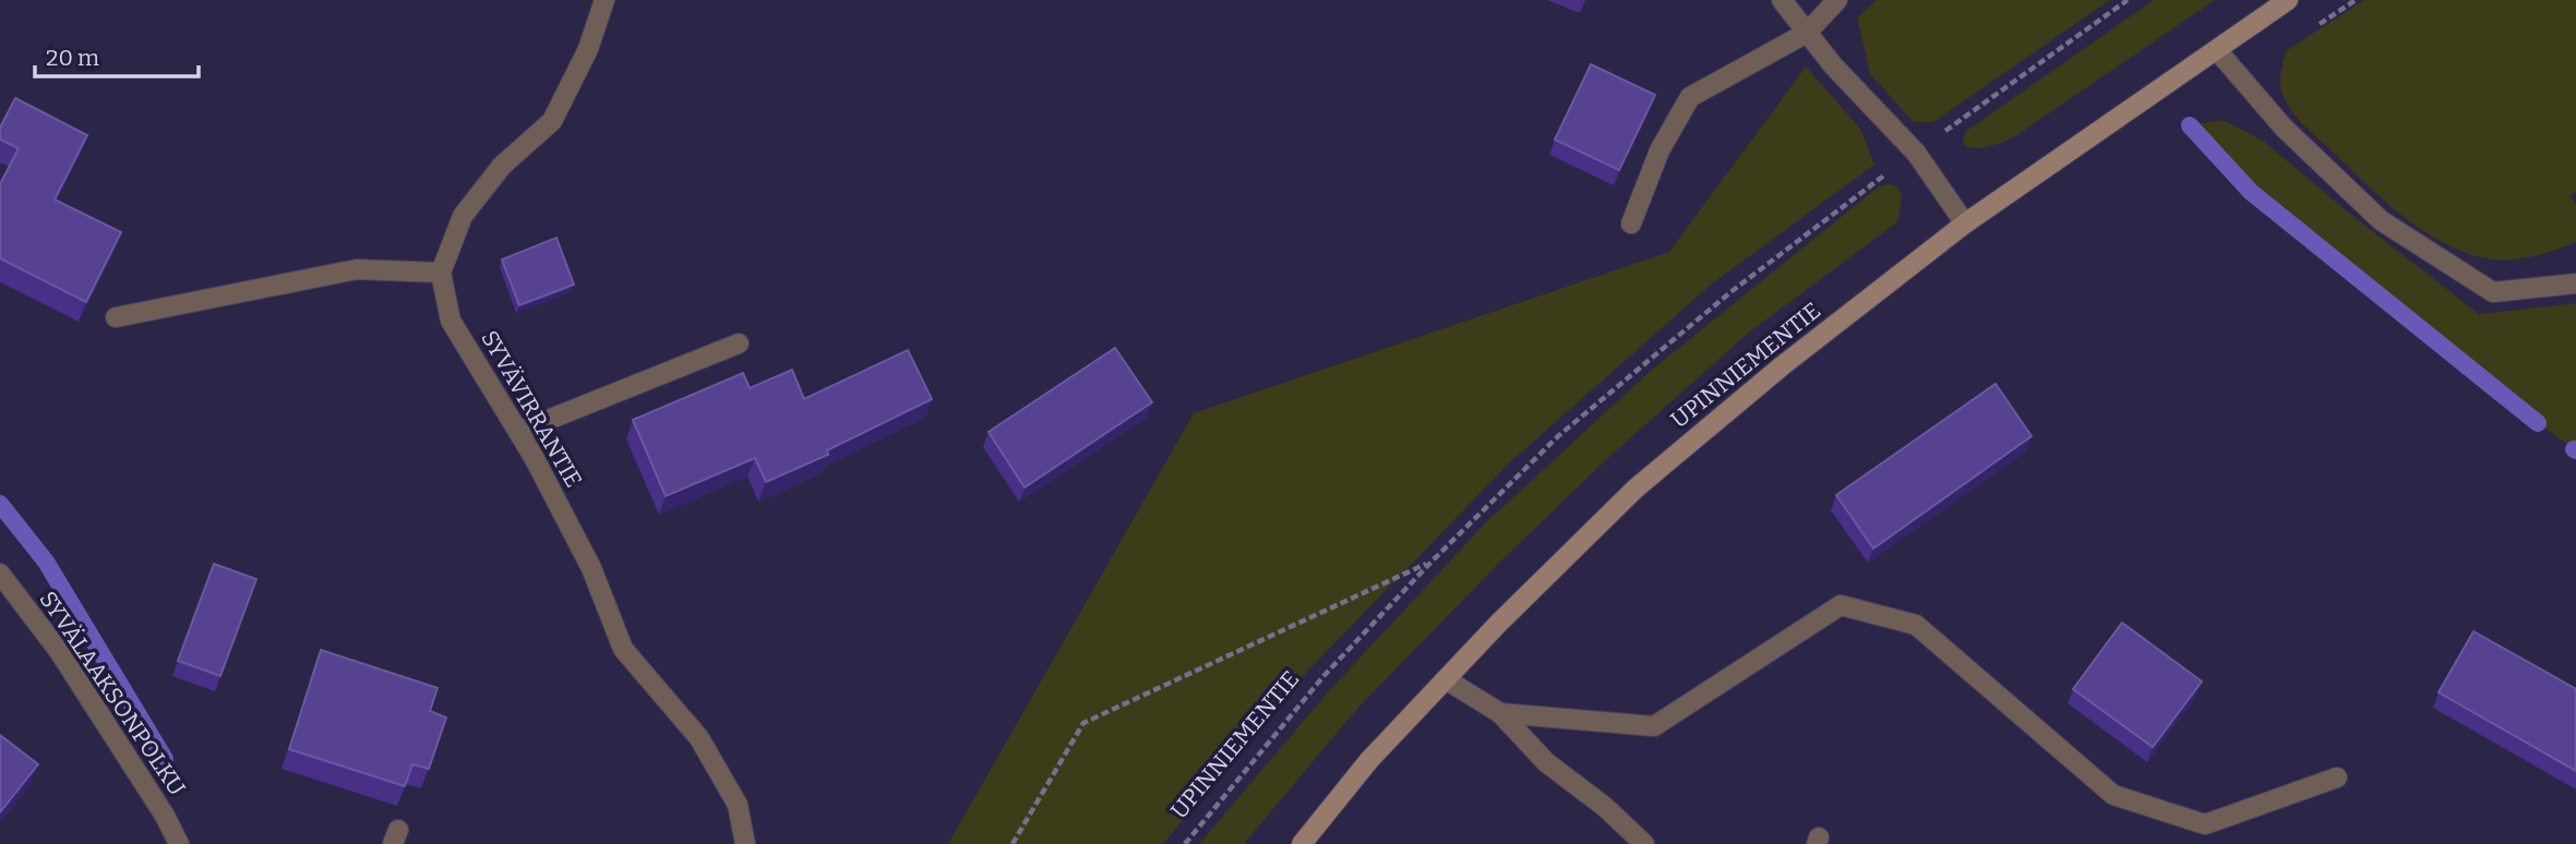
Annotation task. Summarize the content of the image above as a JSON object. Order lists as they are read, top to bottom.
{
  "streets": {
    "main road": ["UPINNIEMENTIE"],
    "street": ["SYVÄVIRRANTIE", "SYVÄLAAKSONPOLKU"]
  },
  "scale_bar": "20 m"
}
